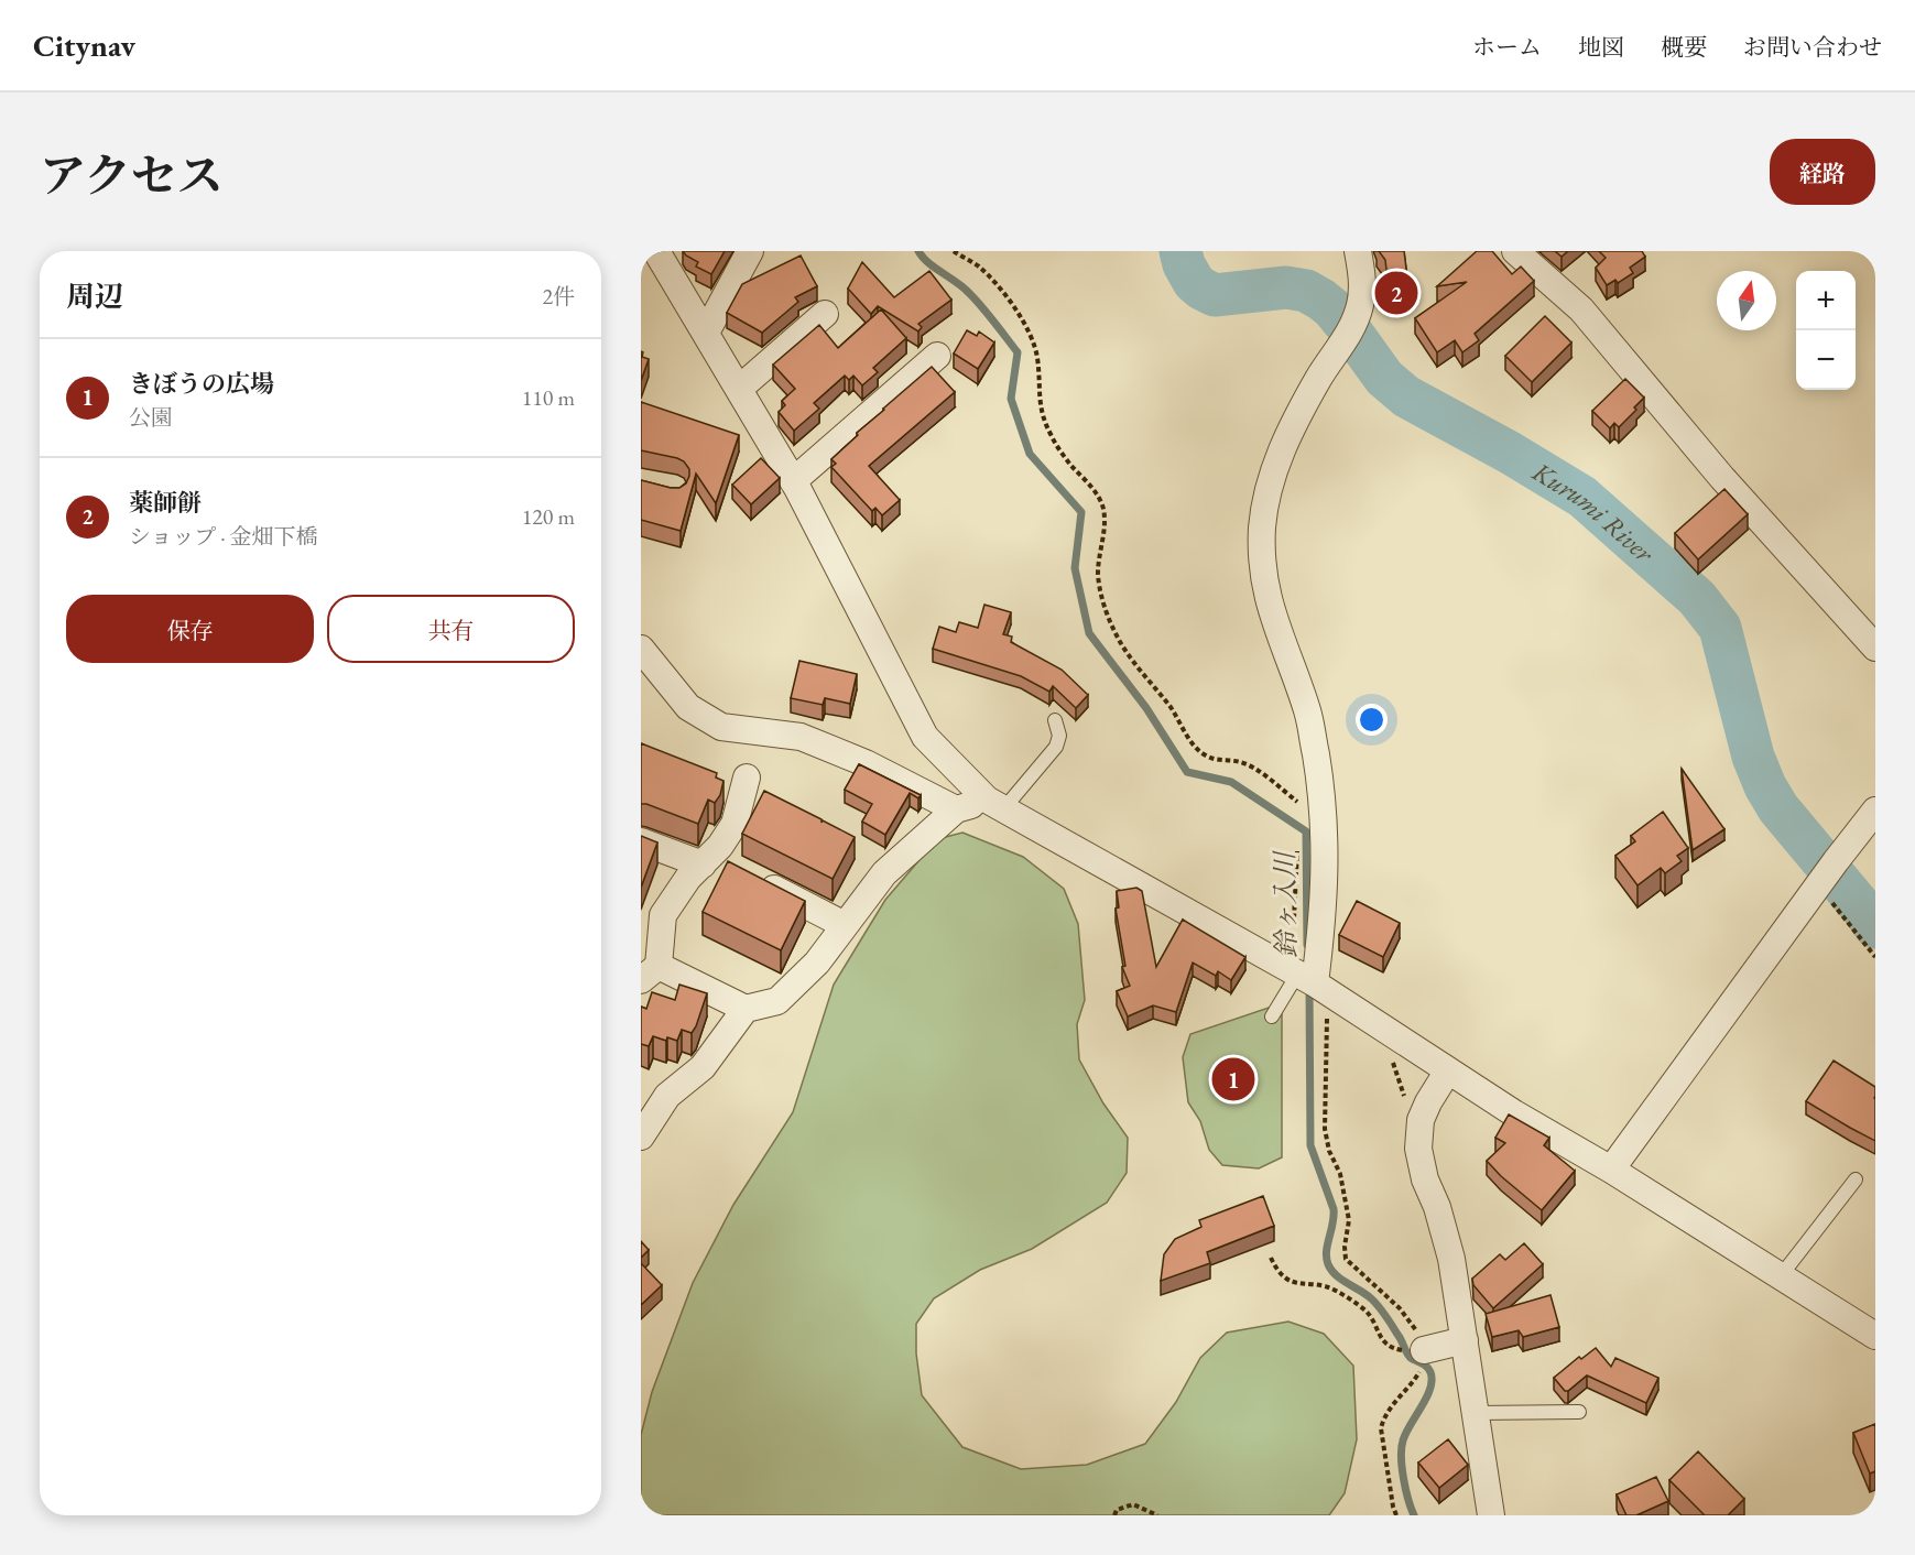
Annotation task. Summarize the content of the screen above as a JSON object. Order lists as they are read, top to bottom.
{
  "water": ["Kurumi River", "鈴ヶ入川"],
  "north": "top",
  "page": {
    "header": "Citynav",
    "nav": [
      "ホーム",
      "地図",
      "概要",
      "お問い合わせ"
    ],
    "title": "アクセス",
    "buttons": [
      "経路",
      ["保存", "共有"]
    ],
    "heading": ["周辺", "2件"],
    "pins": ["2", "1"],
    "map_buttons": ["+", "−"],
    "list": [
      {
        "mark": "1",
        "name": "きぼうの広場",
        "note": "公園",
        "value": "110 m"
      },
      {
        "mark": "2",
        "name": "薬師餅",
        "note": "ショップ · 金畑下橋",
        "value": "120 m"
      }
    ]
  }
}
